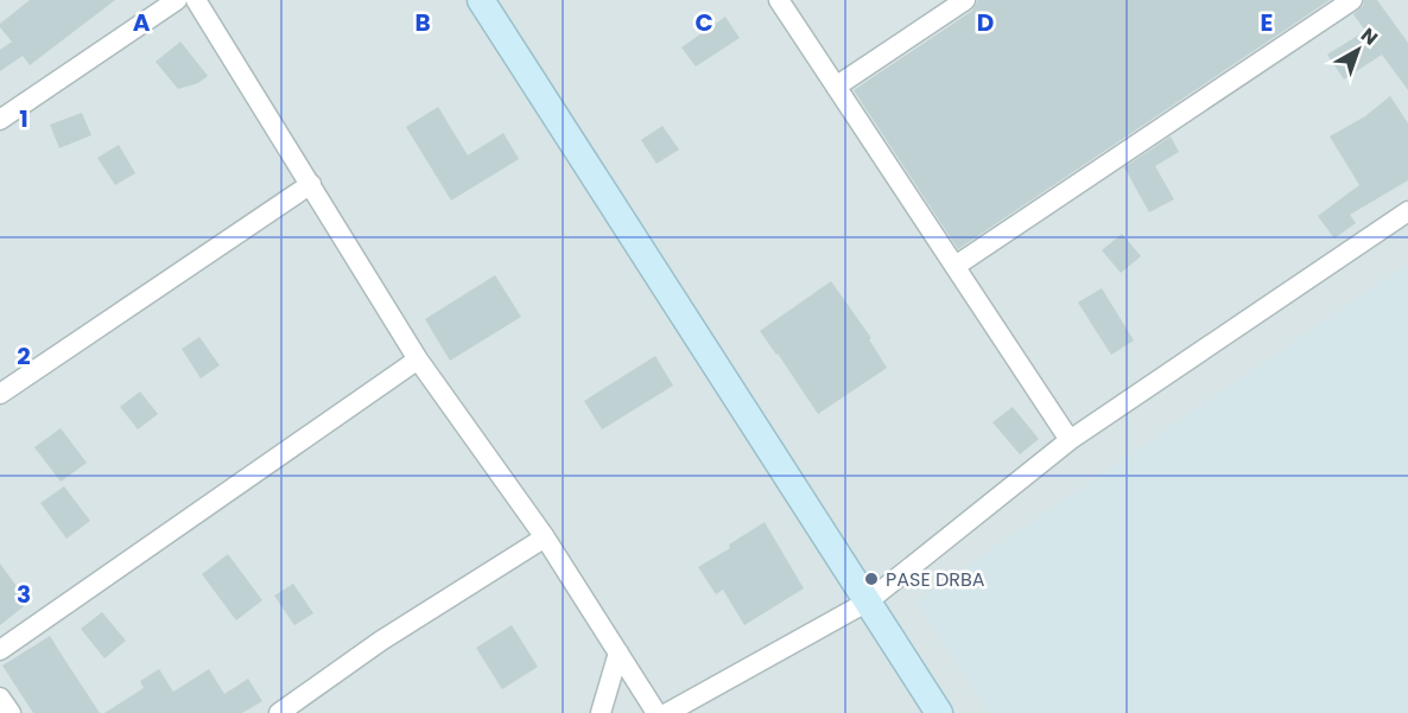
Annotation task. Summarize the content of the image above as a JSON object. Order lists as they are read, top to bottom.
{
  "places": ["PASE DRBA"],
  "north": "top right",
  "grid": {
    "columns": [
      "A",
      "B",
      "C",
      "D",
      "E"
    ],
    "rows": ["1", "2", "3"]
  }
}
